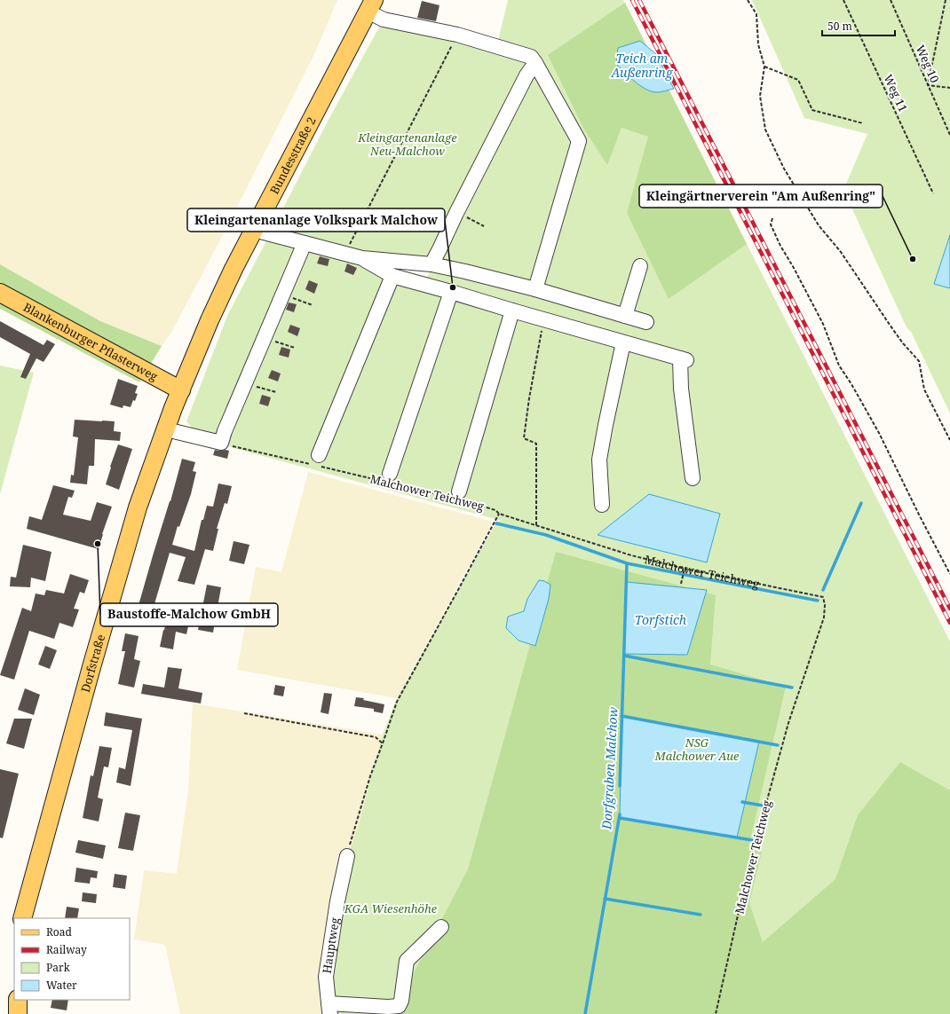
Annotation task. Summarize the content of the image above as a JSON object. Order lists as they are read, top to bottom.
{
  "streets": {
    "main road": ["Bundesstraße 2", "Blankenburger Pflasterweg", "Dorfstraße"],
    "lane": ["Hauptweg"],
    "path": ["Weg 10", "Weg 11", "Malchower Teichweg"]
  },
  "crossings": [
    ["Bundesstraße 2", "Blankenburger Pflasterweg"],
    ["Bundesstraße 2", "Dorfstraße"],
    ["Blankenburger Pflasterweg", "Dorfstraße"]
  ],
  "water": ["Teich am Außenring", "Torfstich", "Dorfgraben Malchow"],
  "parks": ["Kleingartenanlage Neu-Malchow", "NSG Malchower Aue", "KGA Wiesenhöhe"],
  "places": ["Kleingärtnerverein \"Am Außenring\"", "Kleingartenanlage Volkspark Malchow", "Baustoffe-Malchow GmbH"],
  "legend": [
    "Road",
    "Railway",
    "Park",
    "Water"
  ],
  "scale_bar": "50 m"
}
